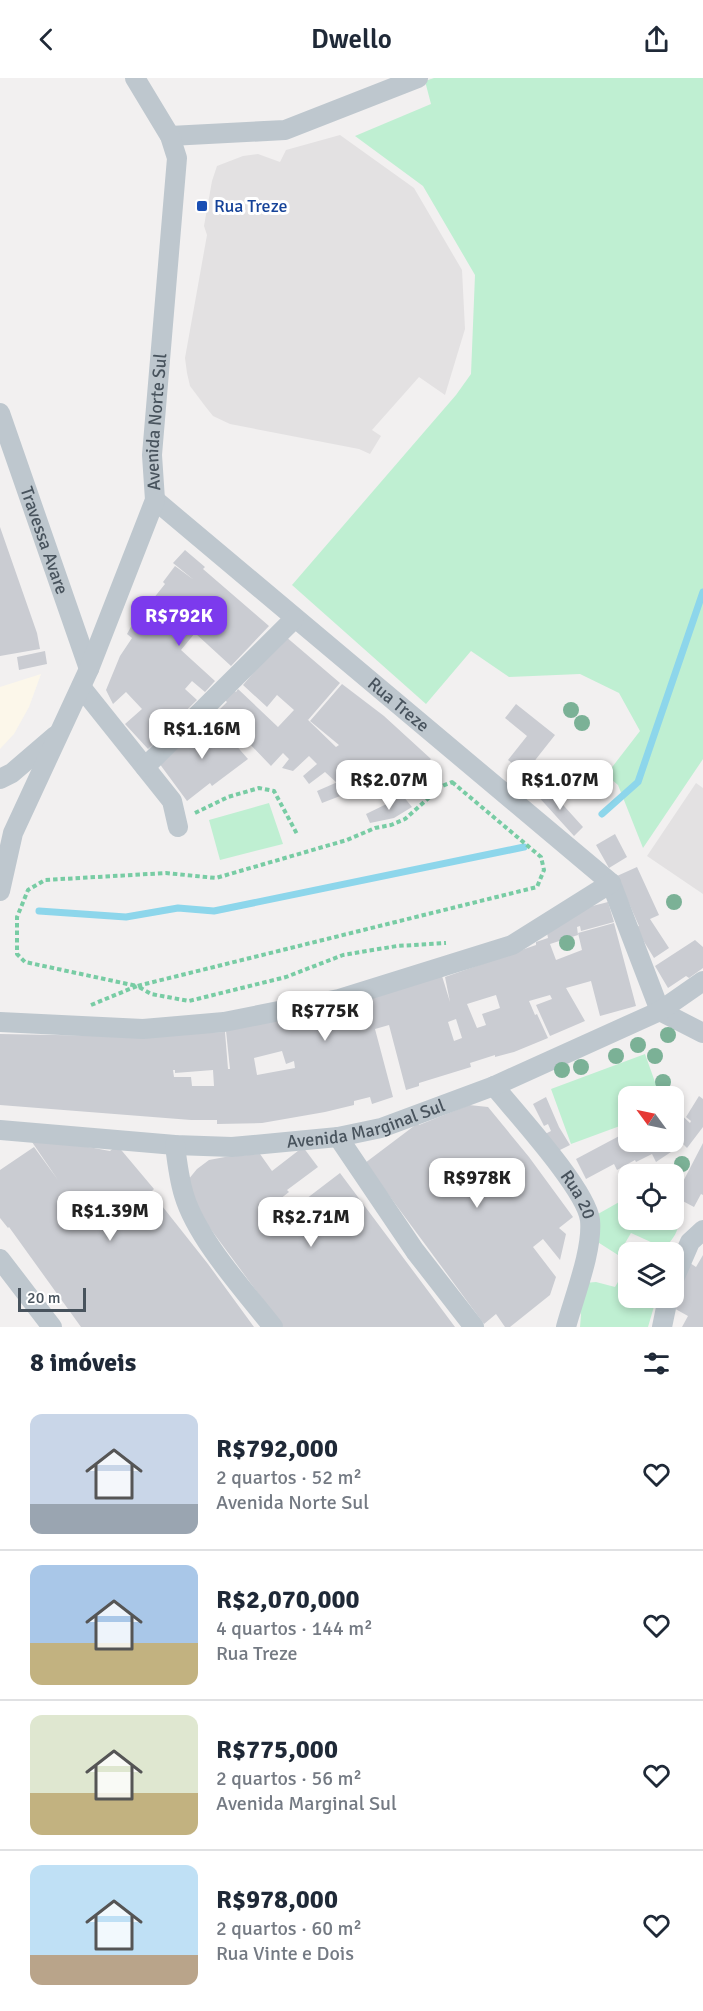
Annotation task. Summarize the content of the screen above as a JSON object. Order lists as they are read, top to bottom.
{
  "streets": {
    "street": [
      "Avenida Norte Sul",
      "Travessa Avare",
      "Rua Treze",
      "Avenida Marginal Sul",
      "Rua 20"
    ]
  },
  "crossings": [
    ["Avenida Norte Sul", "Travessa Avare"],
    ["Avenida Norte Sul", "Rua Treze"],
    ["Rua Treze", "Avenida Marginal Sul"],
    ["Avenida Marginal Sul", "Rua 20"]
  ],
  "places": {
    "transit": ["Rua Treze"]
  },
  "scale_bar": "20 m",
  "north": "top left",
  "page": {
    "header": "Dwello",
    "price": [
      "R$792K",
      "R$1.16M",
      "R$2.07M",
      "R$1.07M",
      "R$775K",
      "R$978K",
      "R$1.39M",
      "R$2.71M"
    ],
    "scale": "20 m",
    "heading": "8 imóveis",
    "list": [
      {
        "name": "R$792,000",
        "note": "2 quartos · 52 m² · Avenida Norte Sul"
      },
      {
        "name": "R$2,070,000",
        "note": "4 quartos · 144 m² · Rua Treze"
      },
      {
        "name": "R$775,000",
        "note": "2 quartos · 56 m² · Avenida Marginal Sul"
      },
      {
        "name": "R$978,000",
        "note": "2 quartos · 60 m² · Rua Vinte e Dois"
      }
    ]
  }
}
